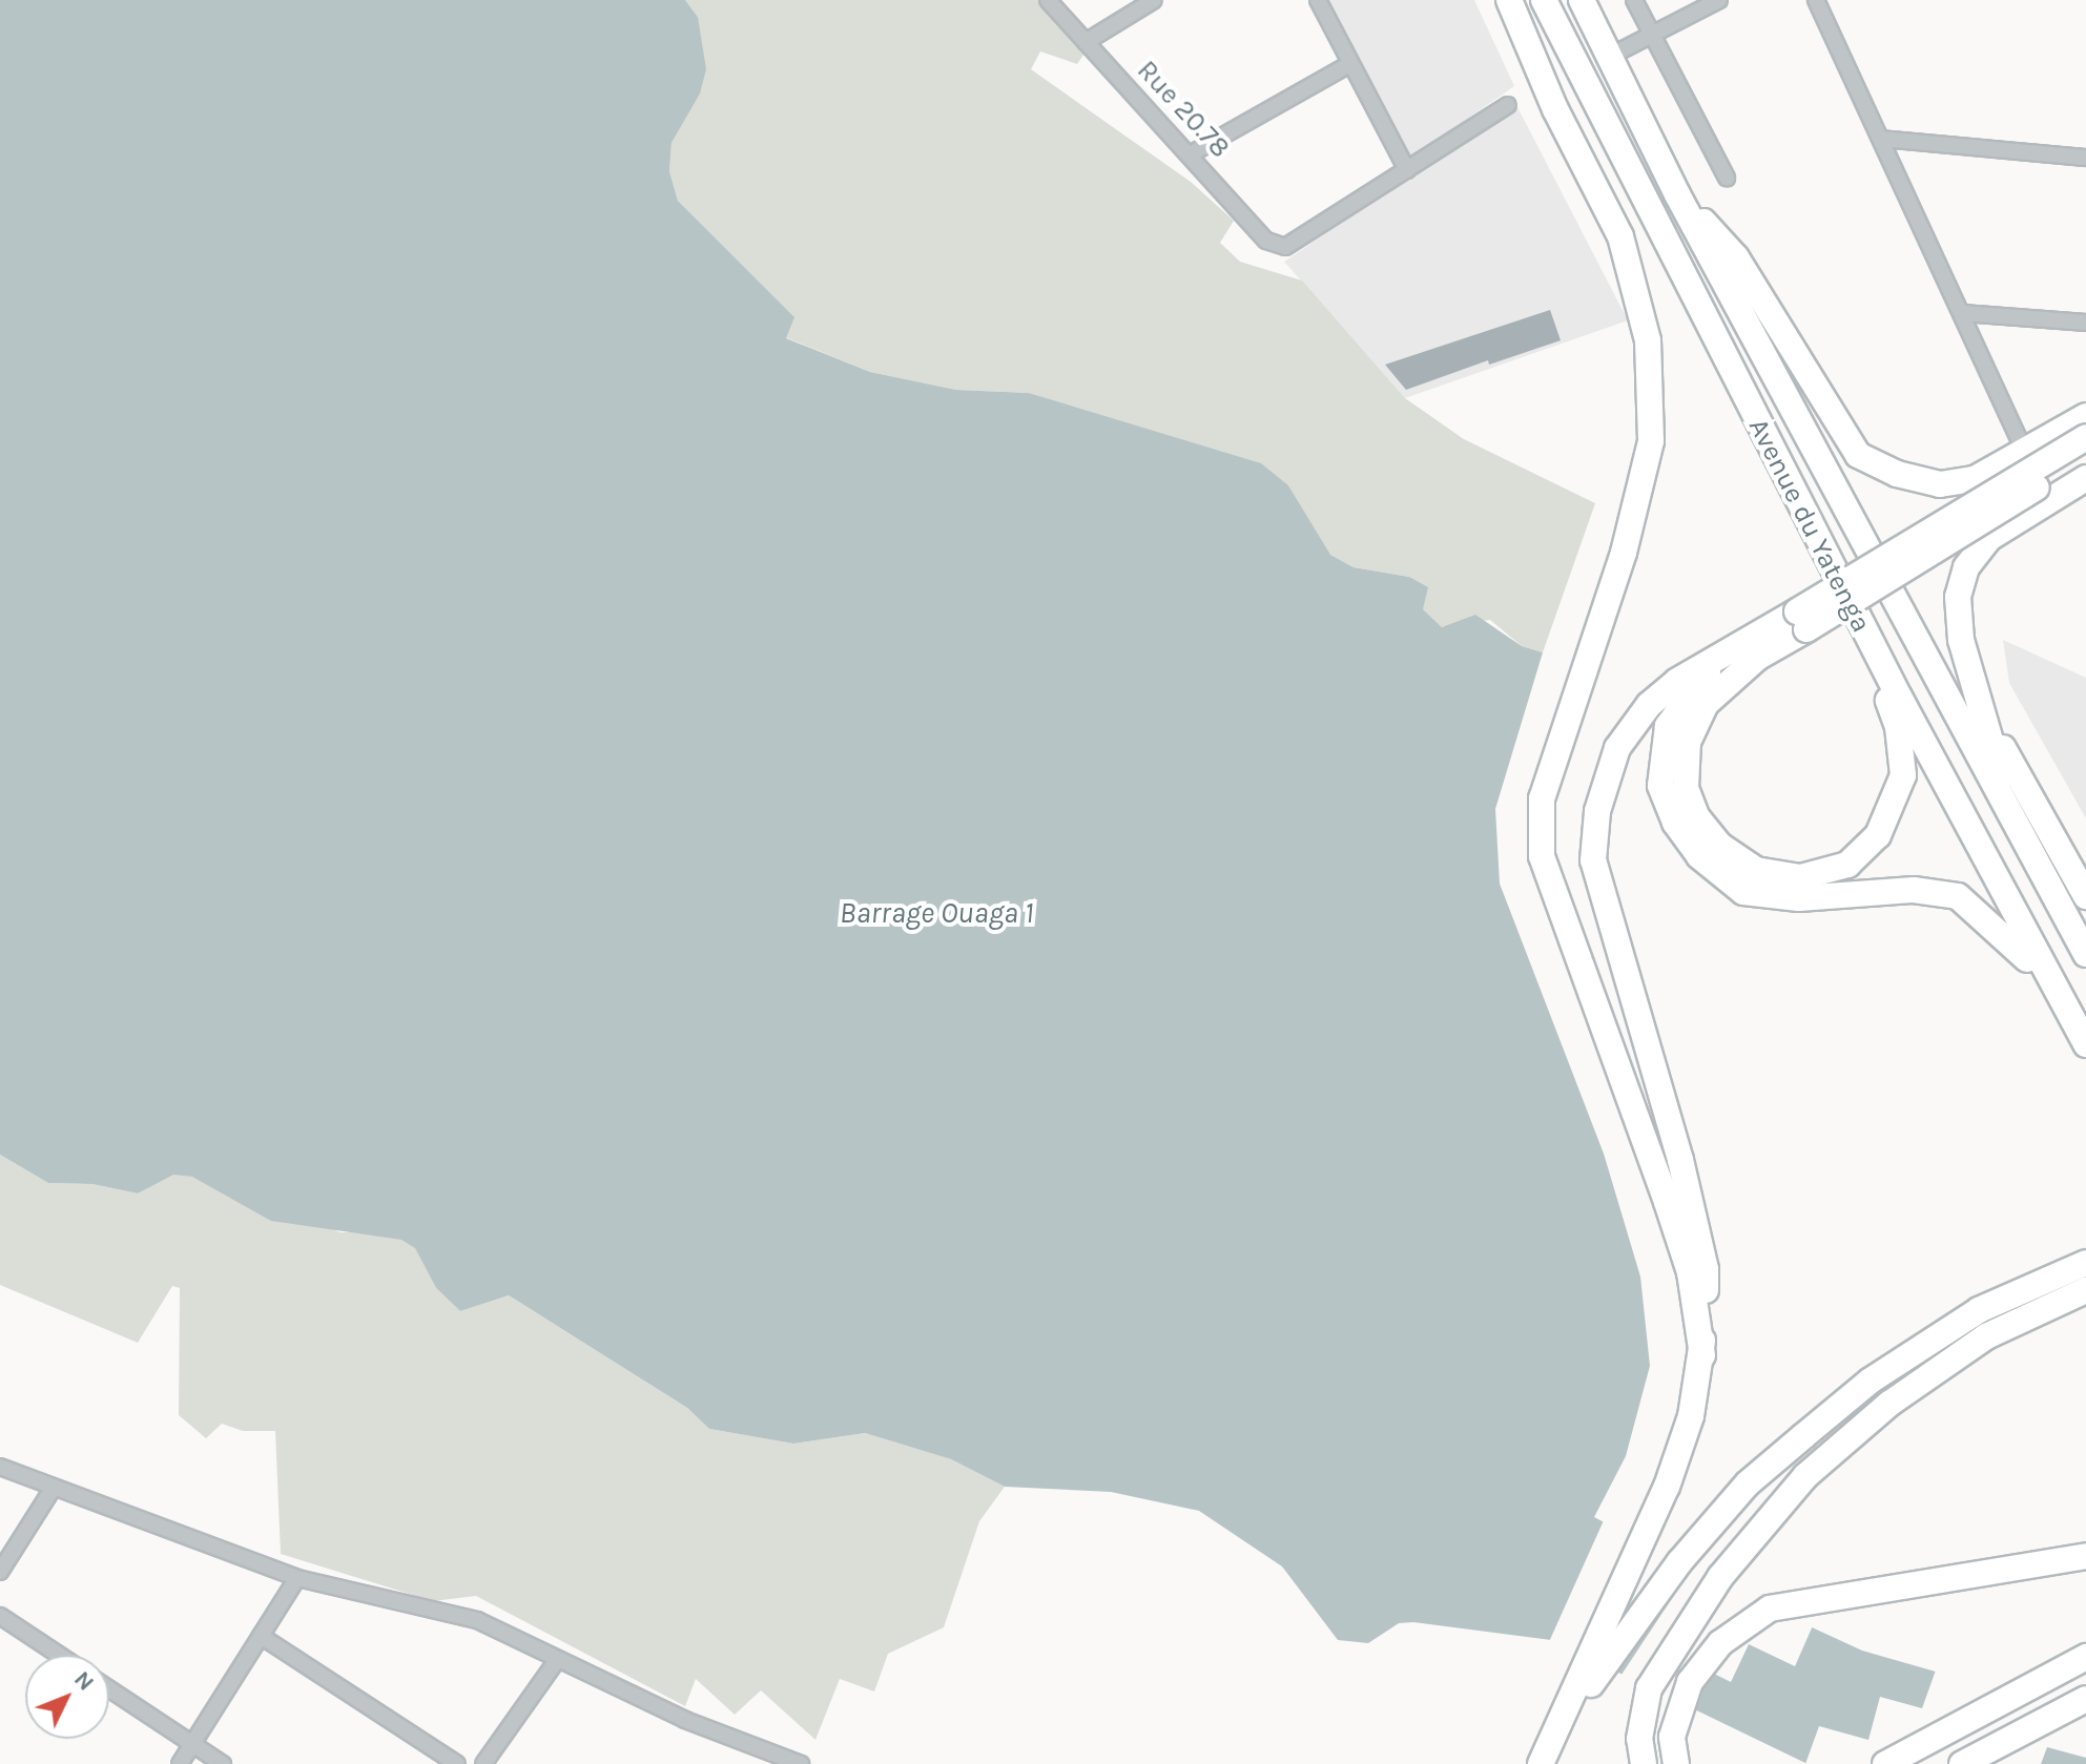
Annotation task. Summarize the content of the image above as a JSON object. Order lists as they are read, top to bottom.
{
  "streets": {
    "main road": ["Avenue du Yatenga"],
    "street": ["Rue 20.78"]
  },
  "water": ["Barrage Ouaga 1"],
  "north": "top right"
}
